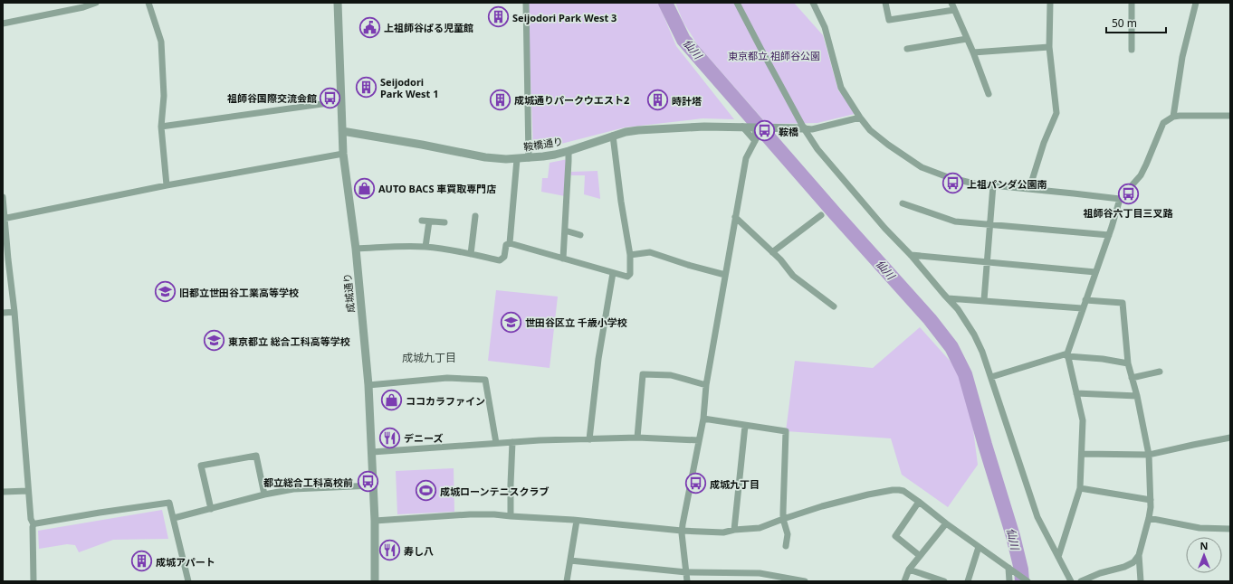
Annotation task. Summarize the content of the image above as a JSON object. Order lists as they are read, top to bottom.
{
  "streets": {
    "street": ["鞍橋通り", "成城通り"]
  },
  "crossings": [
    ["鞍橋通り", "成城通り"]
  ],
  "districts": ["成城九丁目"],
  "water": ["仙川"],
  "parks": ["東京都立 祖師谷公園"],
  "places": {
    "building": [
      "Seijodori Park West 3",
      "Seijodori Park West 1",
      "成城通りパークウエスト2",
      "時計塔",
      "成城アパート"
    ],
    "public building": ["上祖師谷ぱる児童館"],
    "bus stop": [
      "祖師谷国際交流会館",
      "鞍橋",
      "上祖パンダ公園南",
      "祖師谷六丁目三叉路",
      "都立総合工科高校前",
      "成城九丁目"
    ],
    "shop": ["AUTO BACS 車買取専門店", "ココカラファイン"],
    "school or university": ["旧都立世田谷工業高等学校", "世田谷区立 千歳小学校", "東京都立 総合工科高等学校"],
    "restaurant": ["デニーズ", "寿し八"],
    "sports": ["成城ローンテニスクラブ"]
  },
  "scale_bar": "50 m",
  "north": "top"
}
